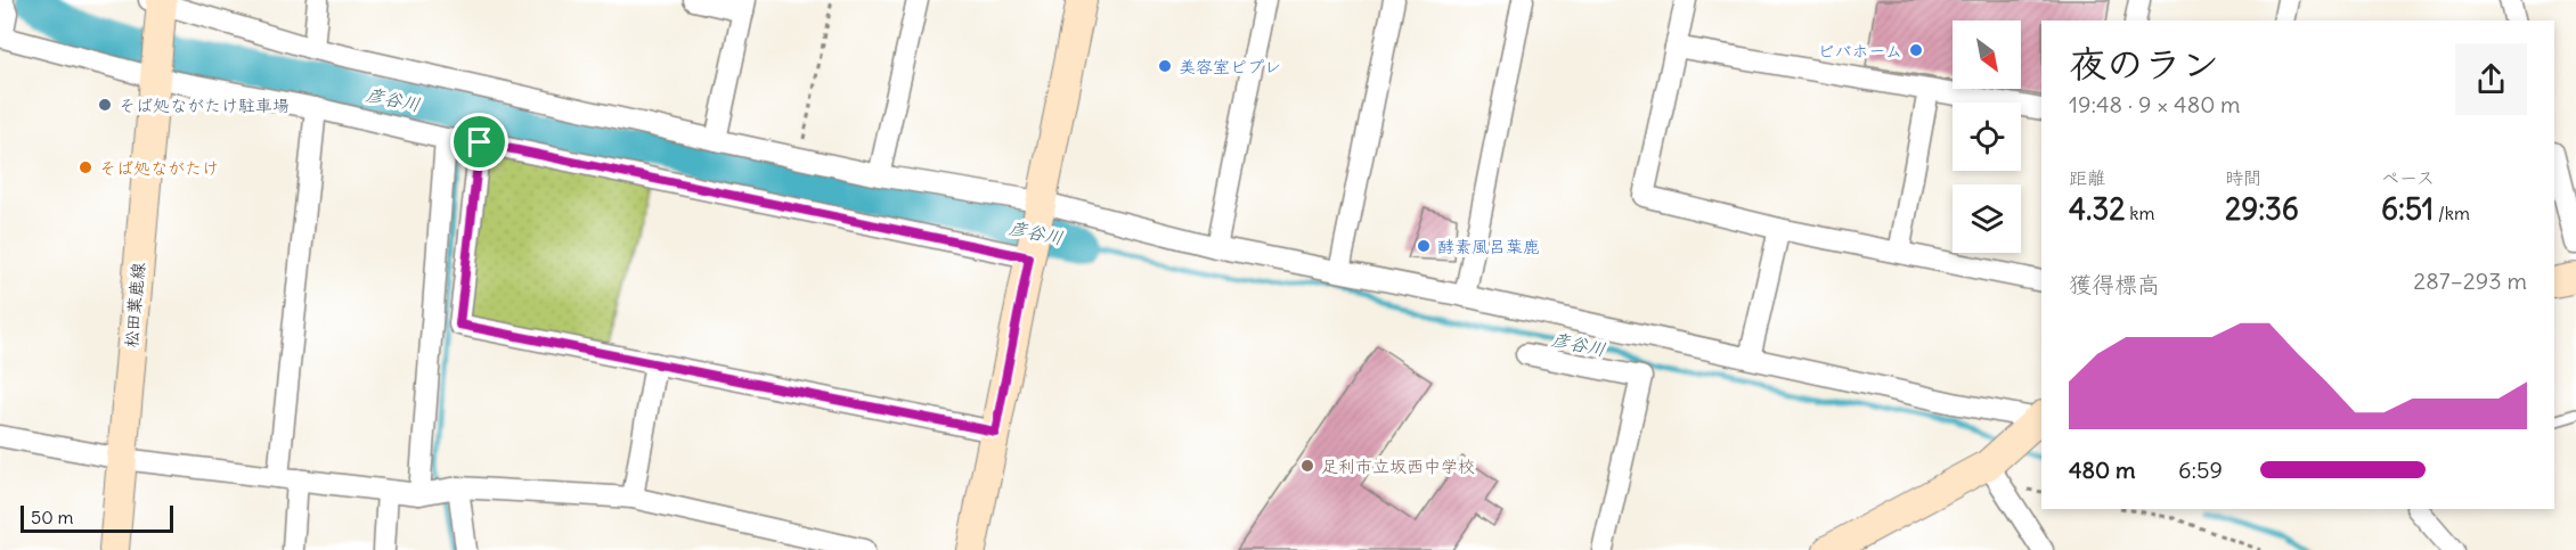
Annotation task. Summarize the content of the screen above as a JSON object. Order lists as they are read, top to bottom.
{
  "streets": {
    "street": ["松田葉鹿線"]
  },
  "water": ["彦谷川"],
  "places": [
    "ビバホーム",
    "美容室ピプレ",
    "そば処ながたけ駐車場",
    "そば処ながたけ",
    "酵素風呂葉鹿",
    "足利市立坂西中学校"
  ],
  "scale_bar": "50 m",
  "north": "bottom right",
  "page": {
    "heading": ["夜のラン", "19:48 · 9 × 480 m"],
    "stats": [
      ["距離", "4.32 km"],
      ["時間", "29:36"],
      ["ペース", "6:51 /km"]
    ],
    "chart": ["獲得標高", "287–293 m"],
    "list": [
      {
        "name": "480 m",
        "note": "6:59"
      }
    ],
    "scale": "50 m"
  }
}
